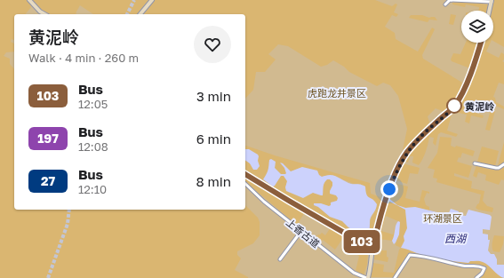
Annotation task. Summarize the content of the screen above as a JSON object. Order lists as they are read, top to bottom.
{
  "streets": {
    "street": ["上香古道"]
  },
  "water": ["西湖"],
  "parks": ["虎跑龙井景区", "环湖景区"],
  "places": ["黄泥岭"],
  "lines": ["bus line 103"],
  "page": {
    "on_map": "103",
    "heading": ["黄泥岭", "Walk · 4 min · 260 m"],
    "list": [
      {
        "mark": "103",
        "name": "Bus",
        "note": "12:05",
        "value": "3 min"
      },
      {
        "mark": "197",
        "name": "Bus",
        "note": "12:08",
        "value": "6 min"
      },
      {
        "mark": "27",
        "name": "Bus",
        "note": "12:10",
        "value": "8 min"
      }
    ]
  }
}
